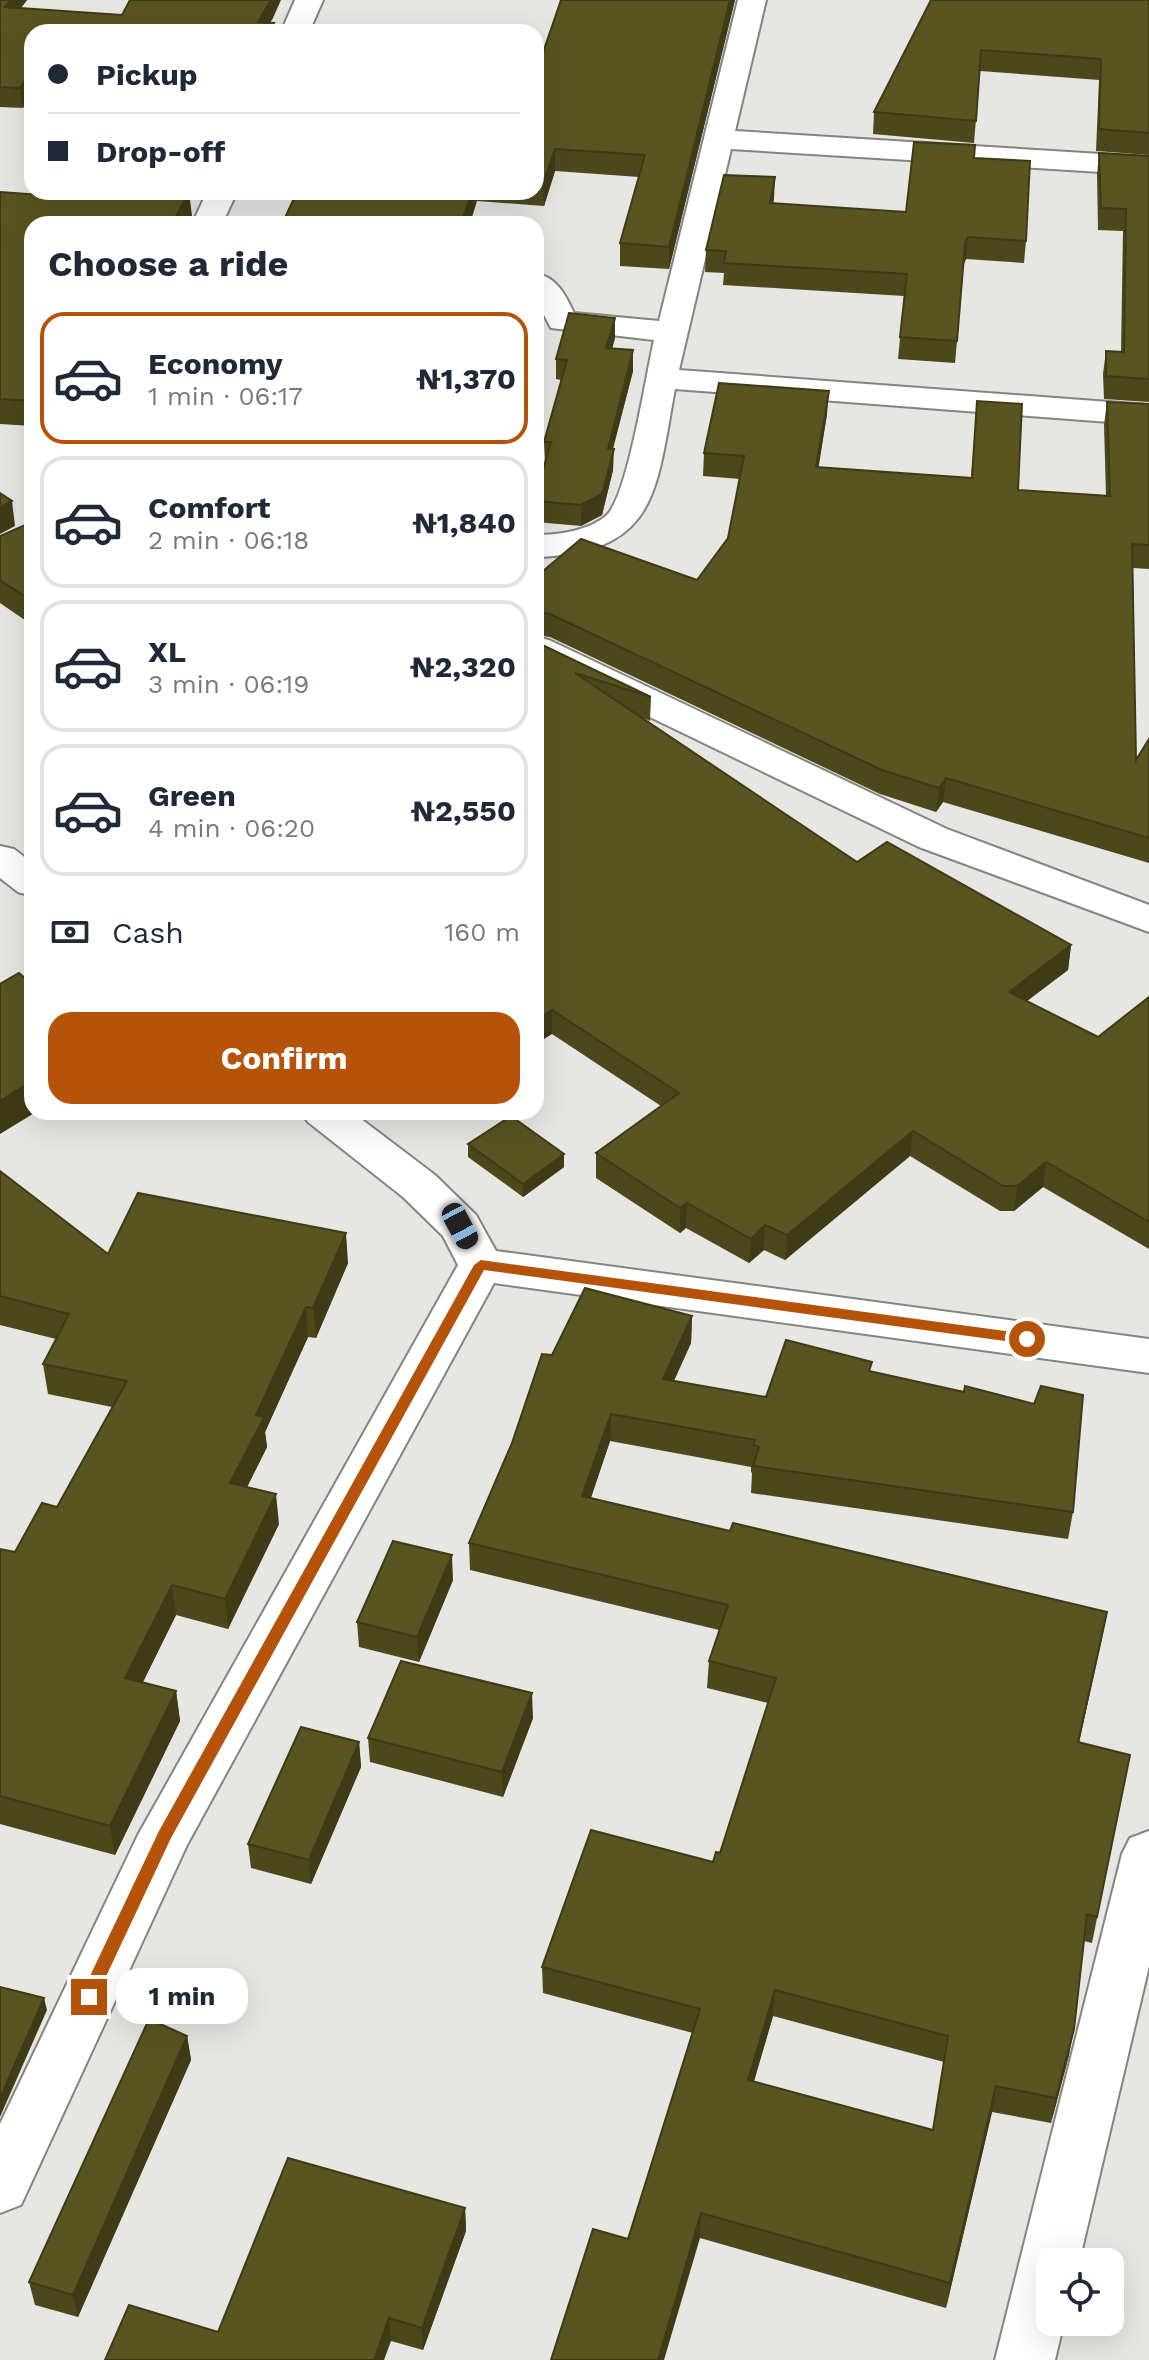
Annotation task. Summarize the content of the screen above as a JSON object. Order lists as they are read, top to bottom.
{
  "page": {
    "banner": ["Pickup", "Drop-off"],
    "heading": "Choose a ride",
    "list": [
      {
        "name": "Economy",
        "note": "1 min · 06:17",
        "value": "₦1,370"
      },
      {
        "name": "Comfort",
        "note": "2 min · 06:18",
        "value": "₦1,840"
      },
      {
        "name": "XL",
        "note": "3 min · 06:19",
        "value": "₦2,320"
      },
      {
        "name": "Green",
        "note": "4 min · 06:20",
        "value": "₦2,550"
      }
    ],
    "pay": ["Cash", "160 m"],
    "buttons": "Confirm",
    "bubble": "1 min"
  }
}
